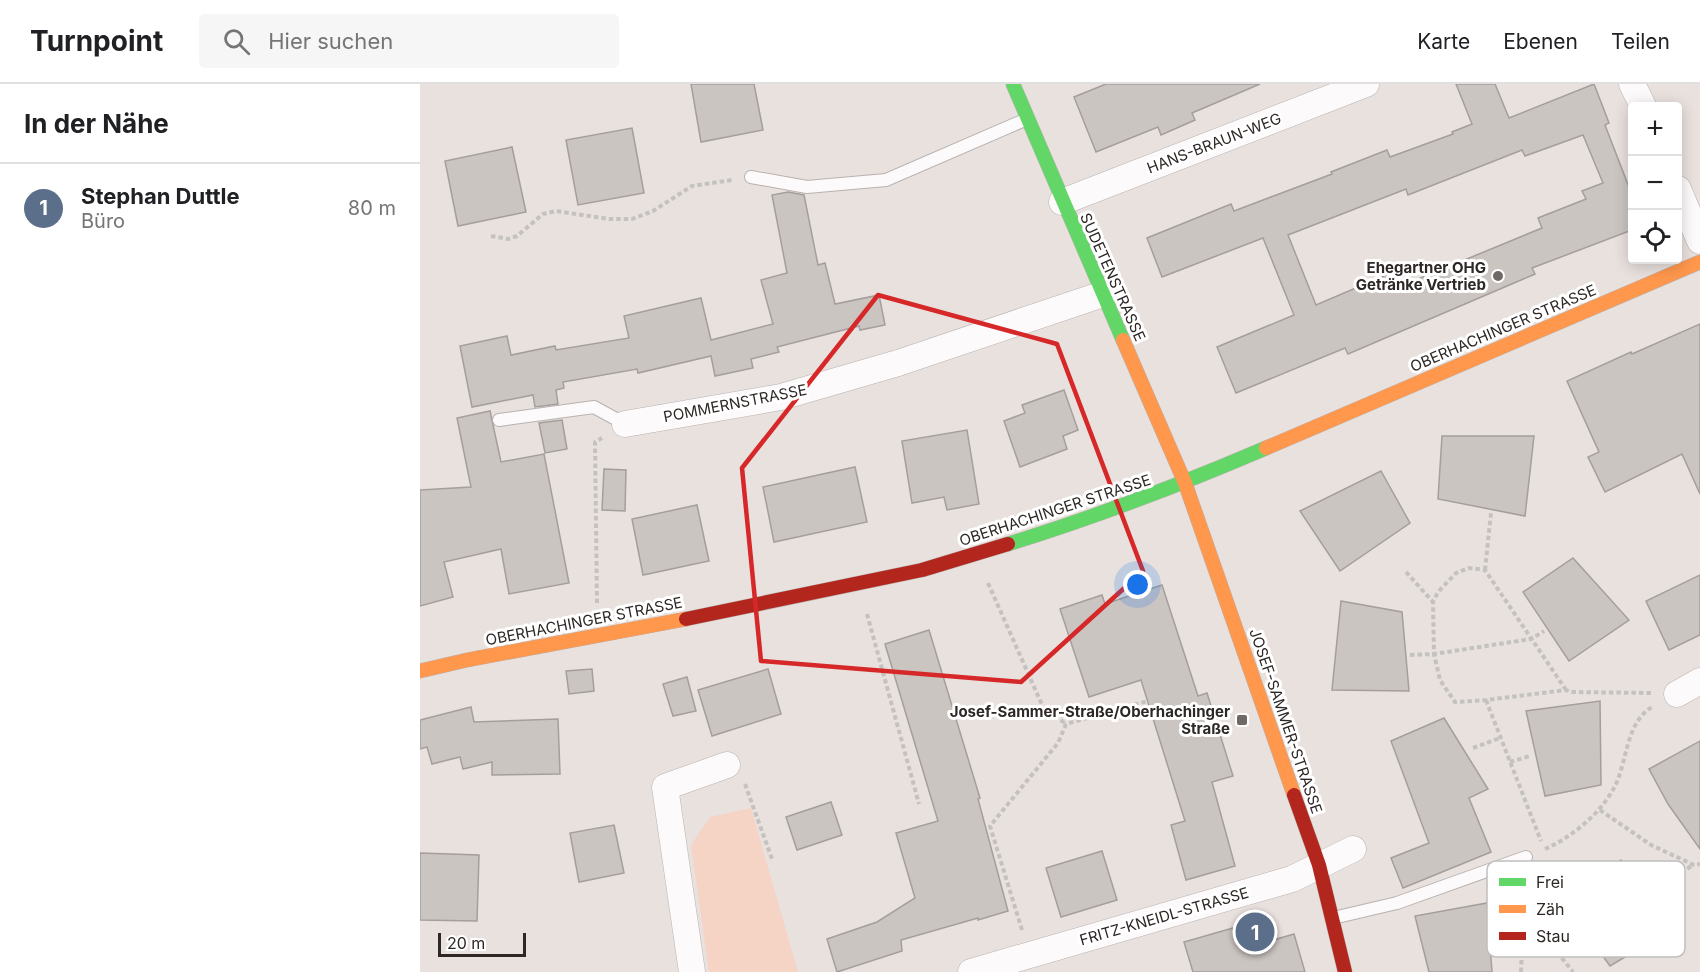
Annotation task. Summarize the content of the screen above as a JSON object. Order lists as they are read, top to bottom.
{
  "streets": {
    "main road": ["SUDETENSTRASSE", "OBERHACHINGER STRASSE", "JOSEF-SAMMER-STRASSE"],
    "street": ["HANS-BRAUN-WEG", "POMMERNSTRASSE", "FRITZ-KNEIDL-STRASSE"]
  },
  "crossings": [
    ["HANS-BRAUN-WEG", "SUDETENSTRASSE"],
    ["SUDETENSTRASSE", "OBERHACHINGER STRASSE"],
    ["SUDETENSTRASSE", "POMMERNSTRASSE"],
    ["SUDETENSTRASSE", "JOSEF-SAMMER-STRASSE"],
    ["OBERHACHINGER STRASSE", "JOSEF-SAMMER-STRASSE"],
    ["JOSEF-SAMMER-STRASSE", "FRITZ-KNEIDL-STRASSE"]
  ],
  "places": {
    "other": ["Ehegartner OHG Getränke Vertrieb"],
    "transit": ["Josef-Sammer-Straße/Oberhachinger Straße"]
  },
  "legend": ["Frei", "Zäh", "Stau"],
  "scale_bar": "20 m",
  "page": {
    "header": "Turnpoint",
    "search": "Hier suchen",
    "nav": ["Karte", "Ebenen", "Teilen"],
    "heading": "In der Nähe",
    "map_buttons": ["+", "−"],
    "list": [
      {
        "mark": "1",
        "name": "Stephan Duttle",
        "note": "Büro",
        "value": "80 m"
      }
    ],
    "pins": "1",
    "scale": "20 m"
  }
}
